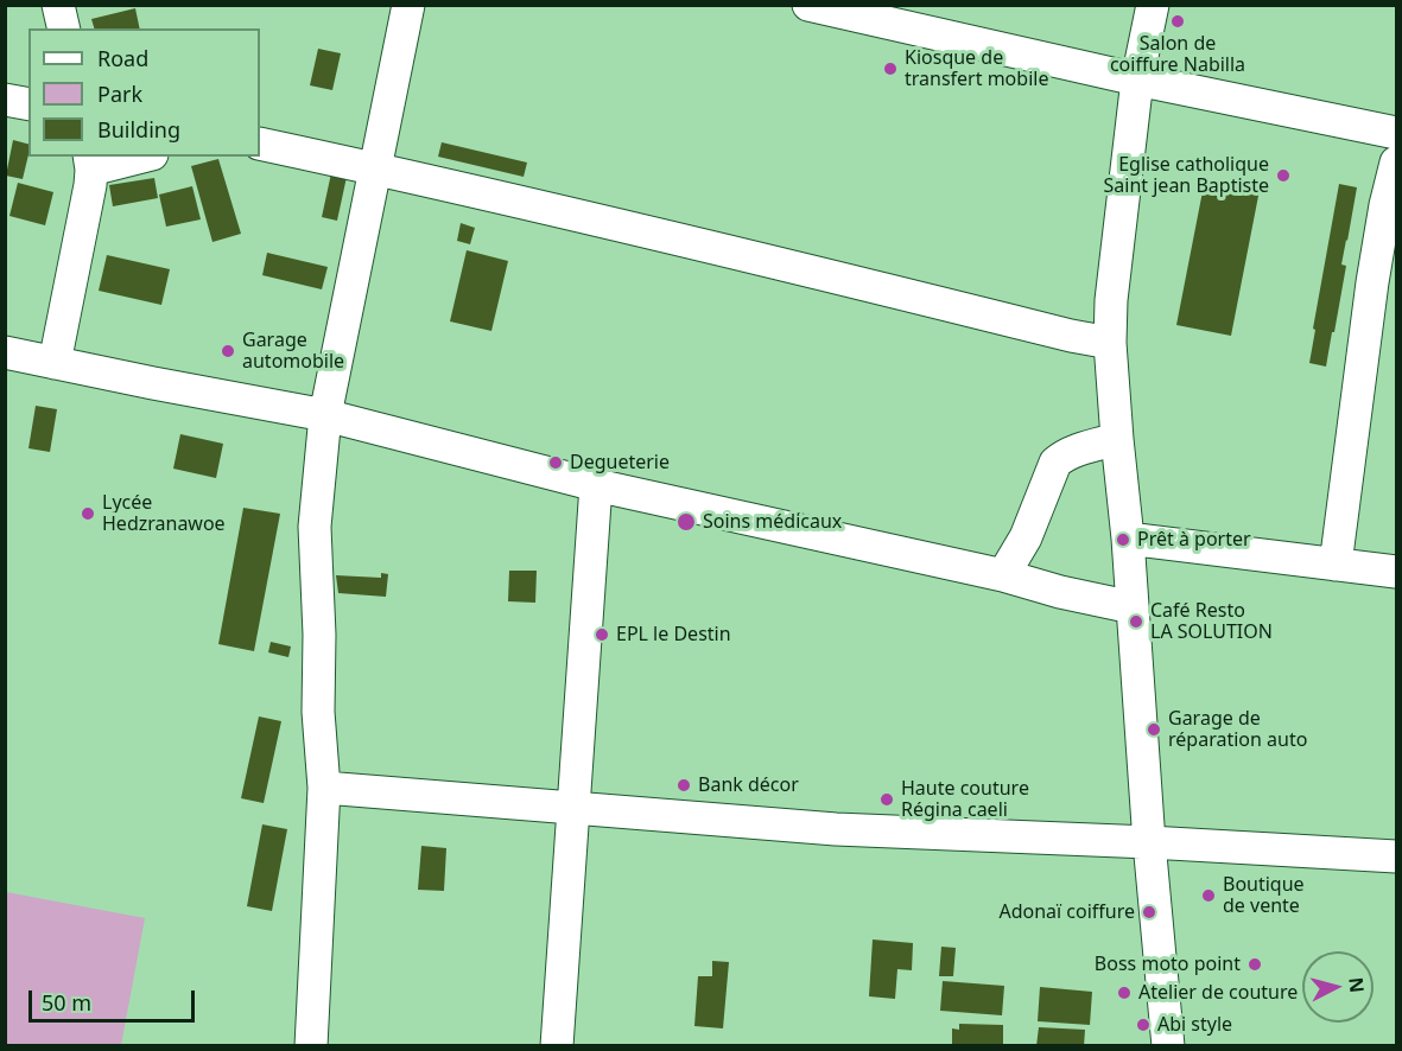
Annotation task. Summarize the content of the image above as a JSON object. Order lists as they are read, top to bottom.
{
  "places": [
    "Salon de coiffure Nabilla",
    "Kiosque de transfert mobile",
    "Eglise catholique Saint jean Baptiste",
    "Garage automobile",
    "Degueterie",
    "Lycée Hedzranawoe",
    "Soins médicaux",
    "Prêt à porter",
    "Café Resto LA SOLUTION",
    "EPL le Destin",
    "Garage de réparation auto",
    "Bank décor",
    "Haute couture Régina caeli",
    "Boutique de vente",
    "Adonaï coiffure",
    "Boss moto point",
    "Atelier de couture",
    "Abi style"
  ],
  "legend": ["Road", "Park", "Building"],
  "scale_bar": "50 m",
  "north": "right"
}
